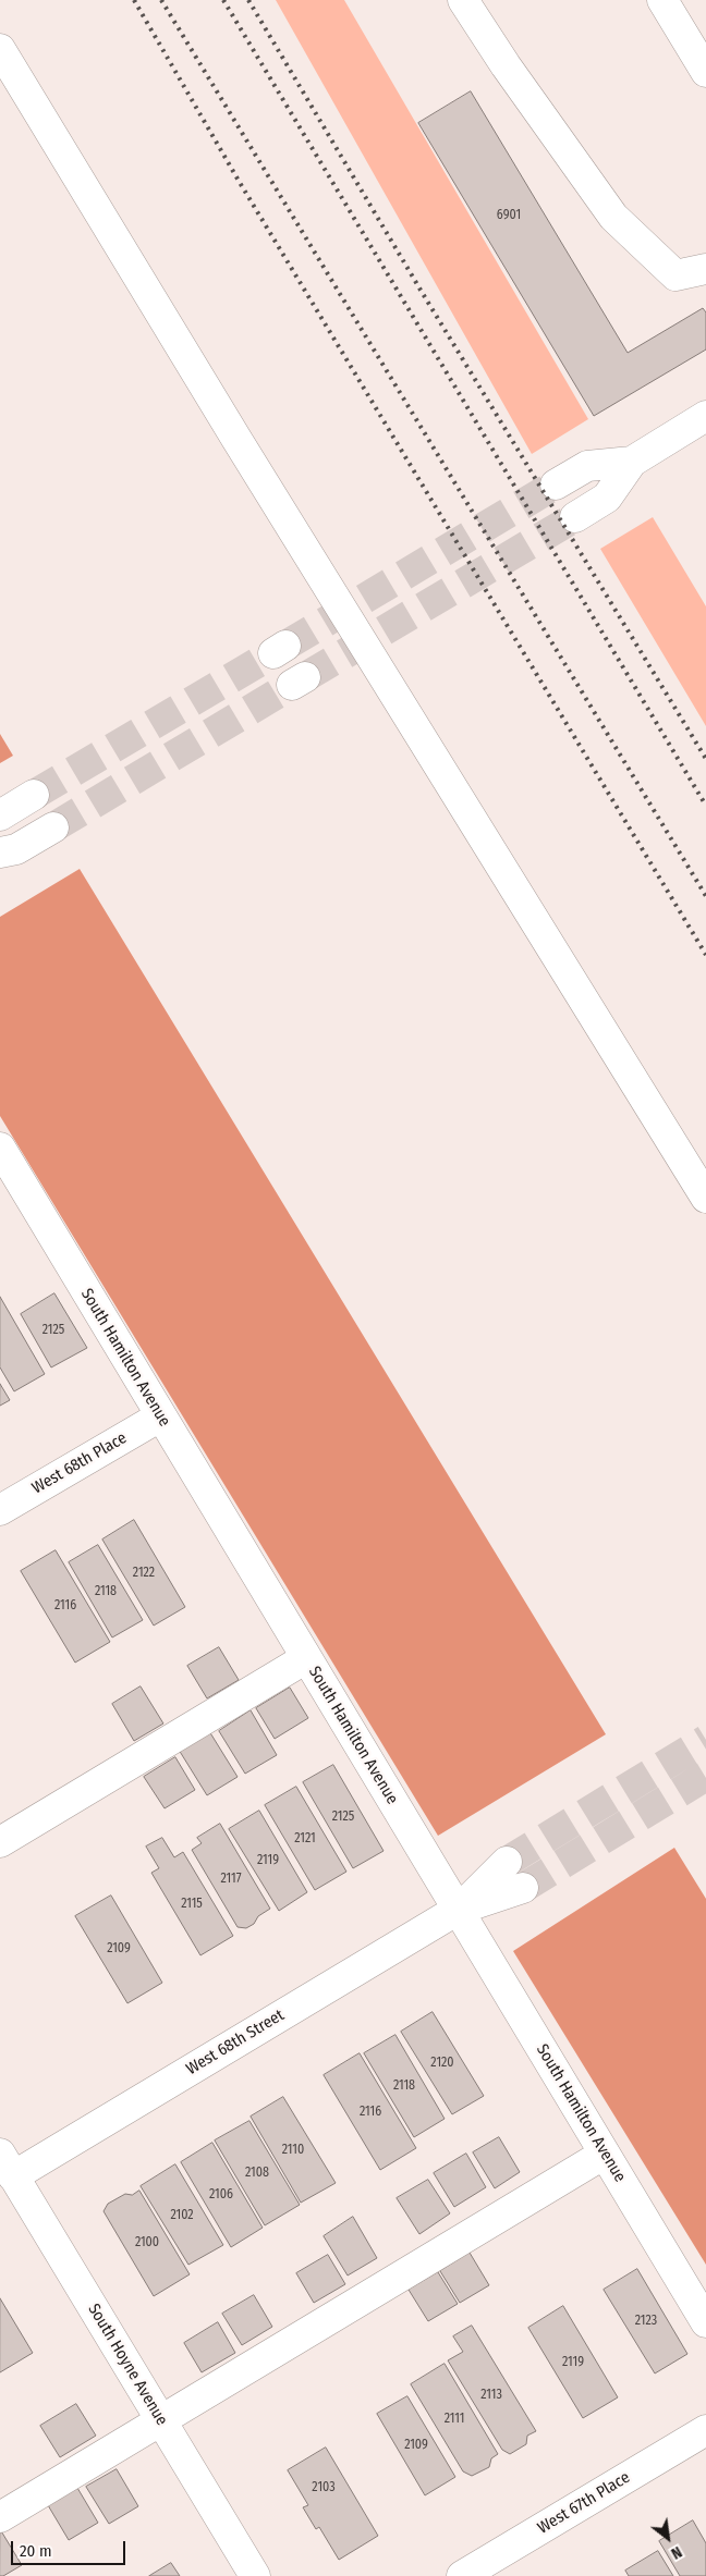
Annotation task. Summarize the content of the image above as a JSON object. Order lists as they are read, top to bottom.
{
  "streets": {
    "street": [
      "South Hamilton Avenue",
      "West 68th Place",
      "West 68th Street",
      "South Hoyne Avenue",
      "West 67th Place"
    ]
  },
  "crossings": [
    ["South Hamilton Avenue", "West 68th Place"],
    ["South Hamilton Avenue", "West 68th Street"],
    ["West 68th Street", "South Hoyne Avenue"]
  ],
  "house_numbers": [
    "6901",
    "2125",
    "2122",
    "2118",
    "2116",
    "2125",
    "2121",
    "2119",
    "2117",
    "2115",
    "2109",
    "2120",
    "2118",
    "2116",
    "2110",
    "2108",
    "2106",
    "2102",
    "2100",
    "2123",
    "2119",
    "2113",
    "2111",
    "2109",
    "2103"
  ],
  "scale_bar": "20 m",
  "north": "bottom right"
}
